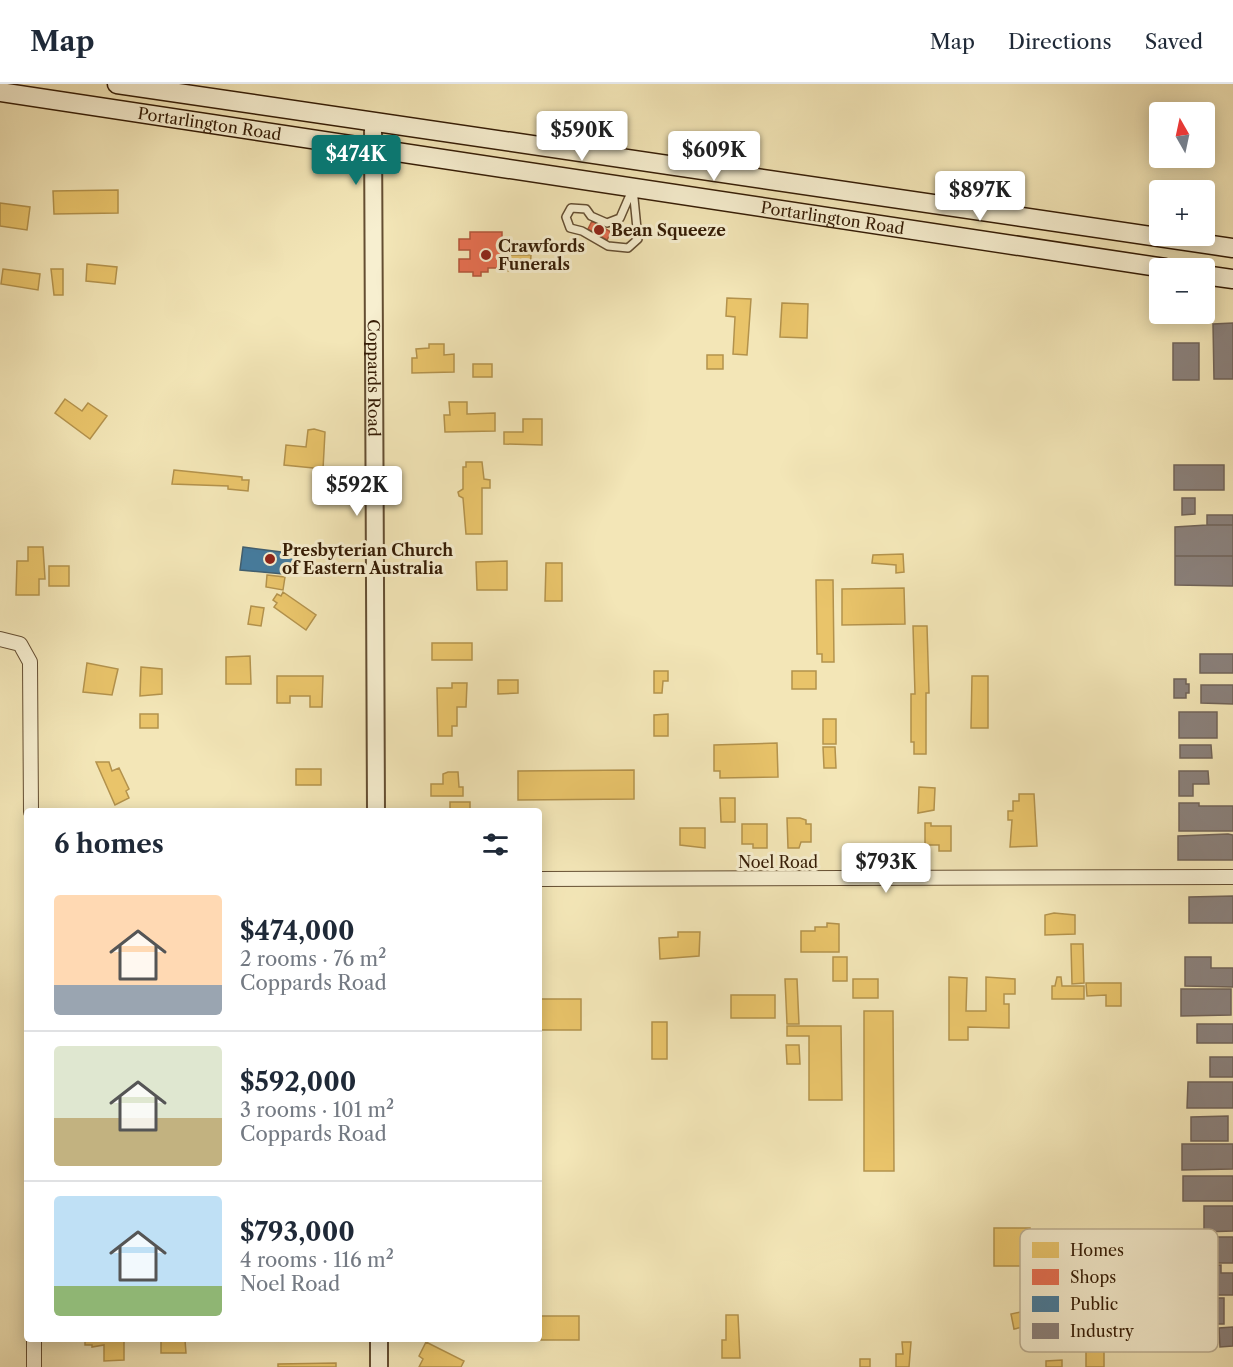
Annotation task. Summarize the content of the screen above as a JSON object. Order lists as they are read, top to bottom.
{
  "streets": {
    "main road": ["Portarlington Road"],
    "street": ["Coppards Road", "Noel Road"]
  },
  "crossings": [
    ["Portarlington Road", "Coppards Road"]
  ],
  "places": ["Bean Squeeze", "Crawfords Funerals", "Presbyterian Church of Eastern Australia"],
  "legend": [
    "Homes",
    "Shops",
    "Public",
    "Industry"
  ],
  "north": "top",
  "page": {
    "header": "Map",
    "nav": ["Map", "Directions", "Saved"],
    "map_buttons": ["+", "−"],
    "price": [
      "$590K",
      "$609K",
      "$474K",
      "$897K",
      "$592K",
      "$793K"
    ],
    "heading": "6 homes",
    "list": [
      {
        "name": "$474,000",
        "note": "2 rooms · 76 m² · Coppards Road"
      },
      {
        "name": "$592,000",
        "note": "3 rooms · 101 m² · Coppards Road"
      },
      {
        "name": "$793,000",
        "note": "4 rooms · 116 m² · Noel Road"
      }
    ]
  }
}
